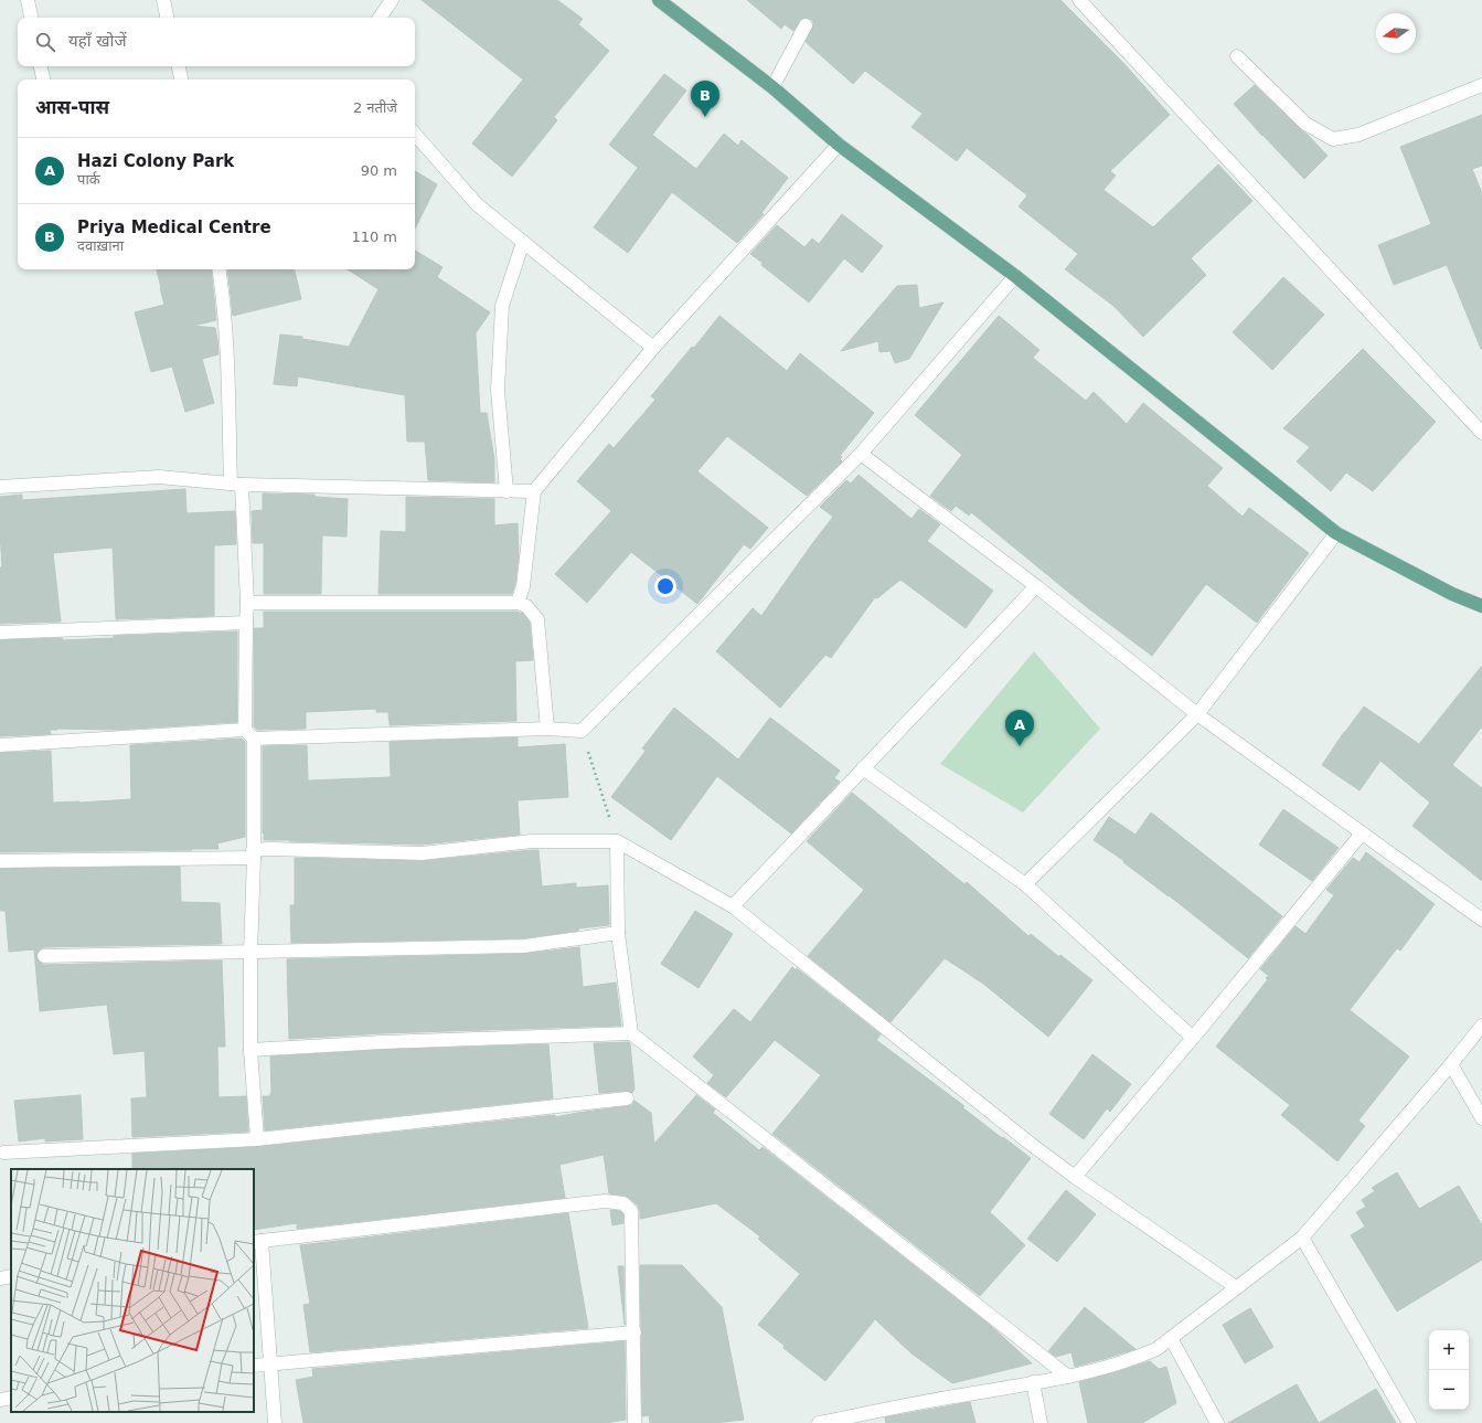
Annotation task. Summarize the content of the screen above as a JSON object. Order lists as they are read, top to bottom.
{
  "north": "left",
  "page": {
    "search": "यहाँ खोजें",
    "heading": ["आस-पास", "2 नतीजे"],
    "pins": ["B", "A"],
    "list": [
      {
        "mark": "A",
        "name": "Hazi Colony Park",
        "note": "पार्क",
        "value": "90 m"
      },
      {
        "mark": "B",
        "name": "Priya Medical Centre",
        "note": "दवाख़ाना",
        "value": "110 m"
      }
    ],
    "map_buttons": ["+", "−"]
  }
}
